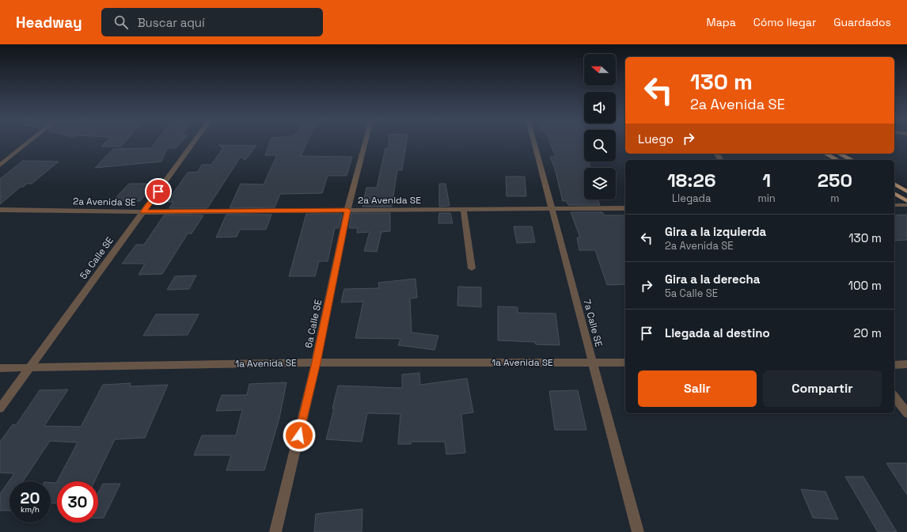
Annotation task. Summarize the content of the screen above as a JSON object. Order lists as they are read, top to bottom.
{
  "streets": {
    "street": [
      "2a Avenida SE",
      "5a Calle SE",
      "7a Calle SE",
      "6a Calle SE",
      "1a Avenida SE"
    ]
  },
  "crossings": [
    ["2a Avenida SE", "5a Calle SE"],
    ["2a Avenida SE", "7a Calle SE"],
    ["2a Avenida SE", "6a Calle SE"],
    ["5a Calle SE", "1a Avenida SE"],
    ["7a Calle SE", "1a Avenida SE"],
    ["6a Calle SE", "1a Avenida SE"]
  ],
  "north": "left",
  "page": {
    "header": "Headway",
    "search": "Buscar aquí",
    "nav": ["Mapa", "Cómo llegar", "Guardados"],
    "turn": ["130 m", "2a Avenida SE"],
    "then": "Luego",
    "eta": [
      "18:26",
      "Llegada",
      "1",
      "min",
      "250",
      "m"
    ],
    "list": [
      {
        "name": "Gira a la izquierda",
        "note": "2a Avenida SE",
        "value": "130 m"
      },
      {
        "name": "Gira a la derecha",
        "note": "5a Calle SE",
        "value": "100 m"
      },
      {
        "name": "Llegada al destino",
        "value": "20 m"
      }
    ],
    "buttons": ["Salir", "Compartir"],
    "speed": "20 km/h",
    "limit": "30"
  }
}
